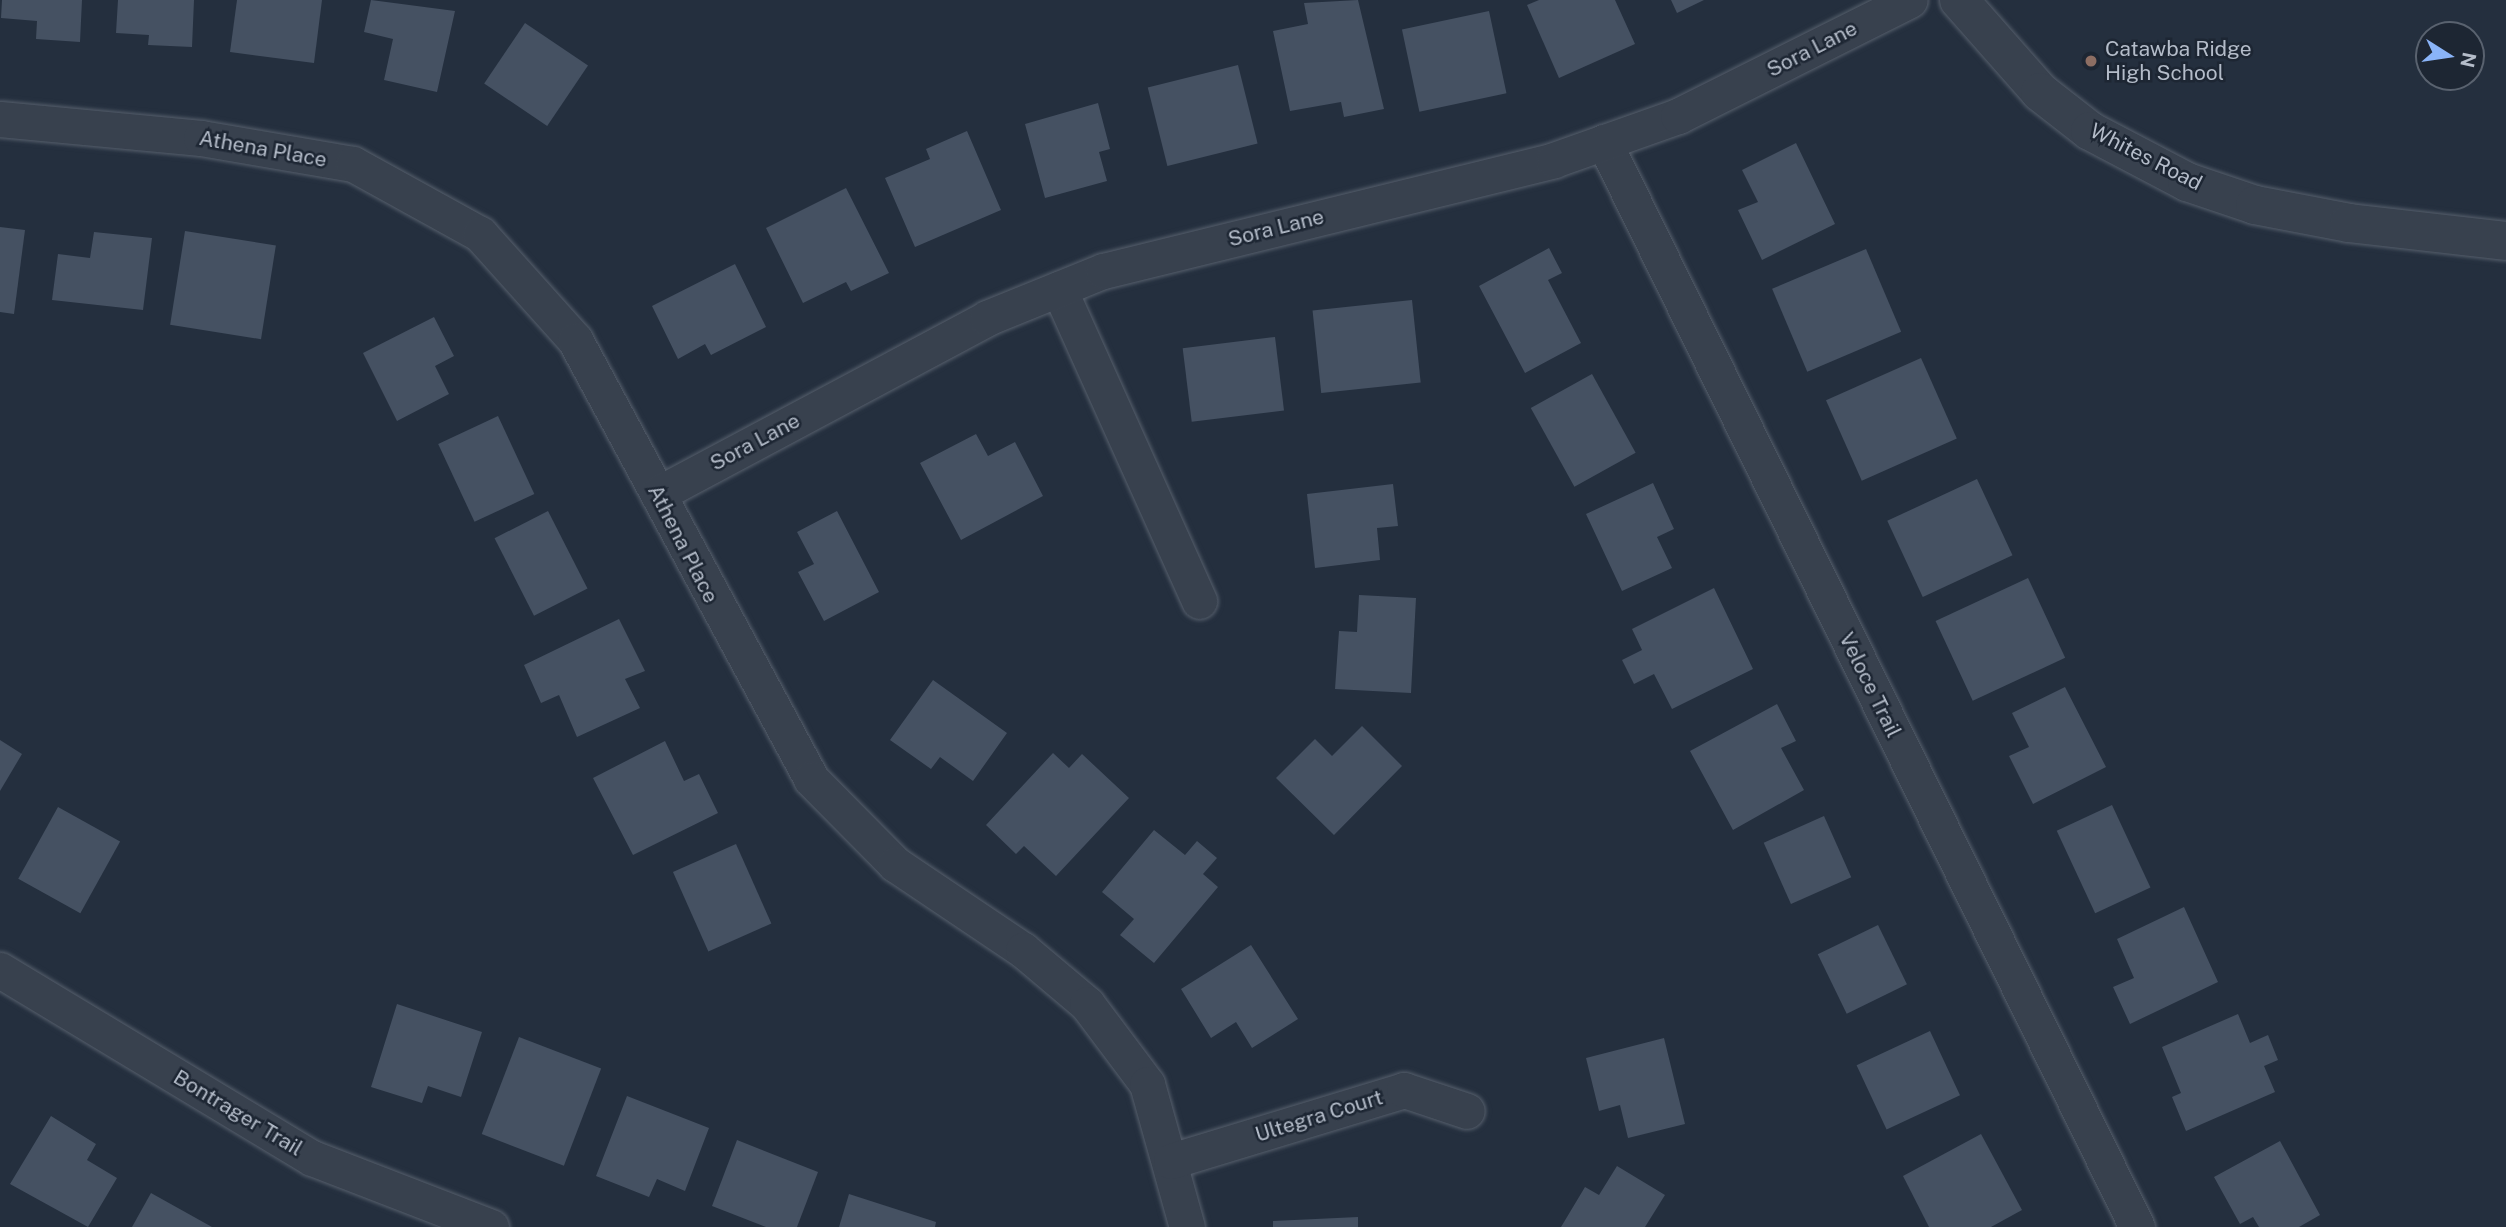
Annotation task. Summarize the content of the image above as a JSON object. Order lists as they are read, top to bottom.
{
  "streets": {
    "street": [
      "Sora Lane",
      "Athena Place",
      "Whites Road",
      "Veloce Trail",
      "Bontrager Trail",
      "Ultegra Court"
    ]
  },
  "crossings": [
    ["Sora Lane", "Athena Place"],
    ["Sora Lane", "Veloce Trail"],
    ["Athena Place", "Ultegra Court"]
  ],
  "places": ["Catawba Ridge High School"],
  "north": "right"
}
